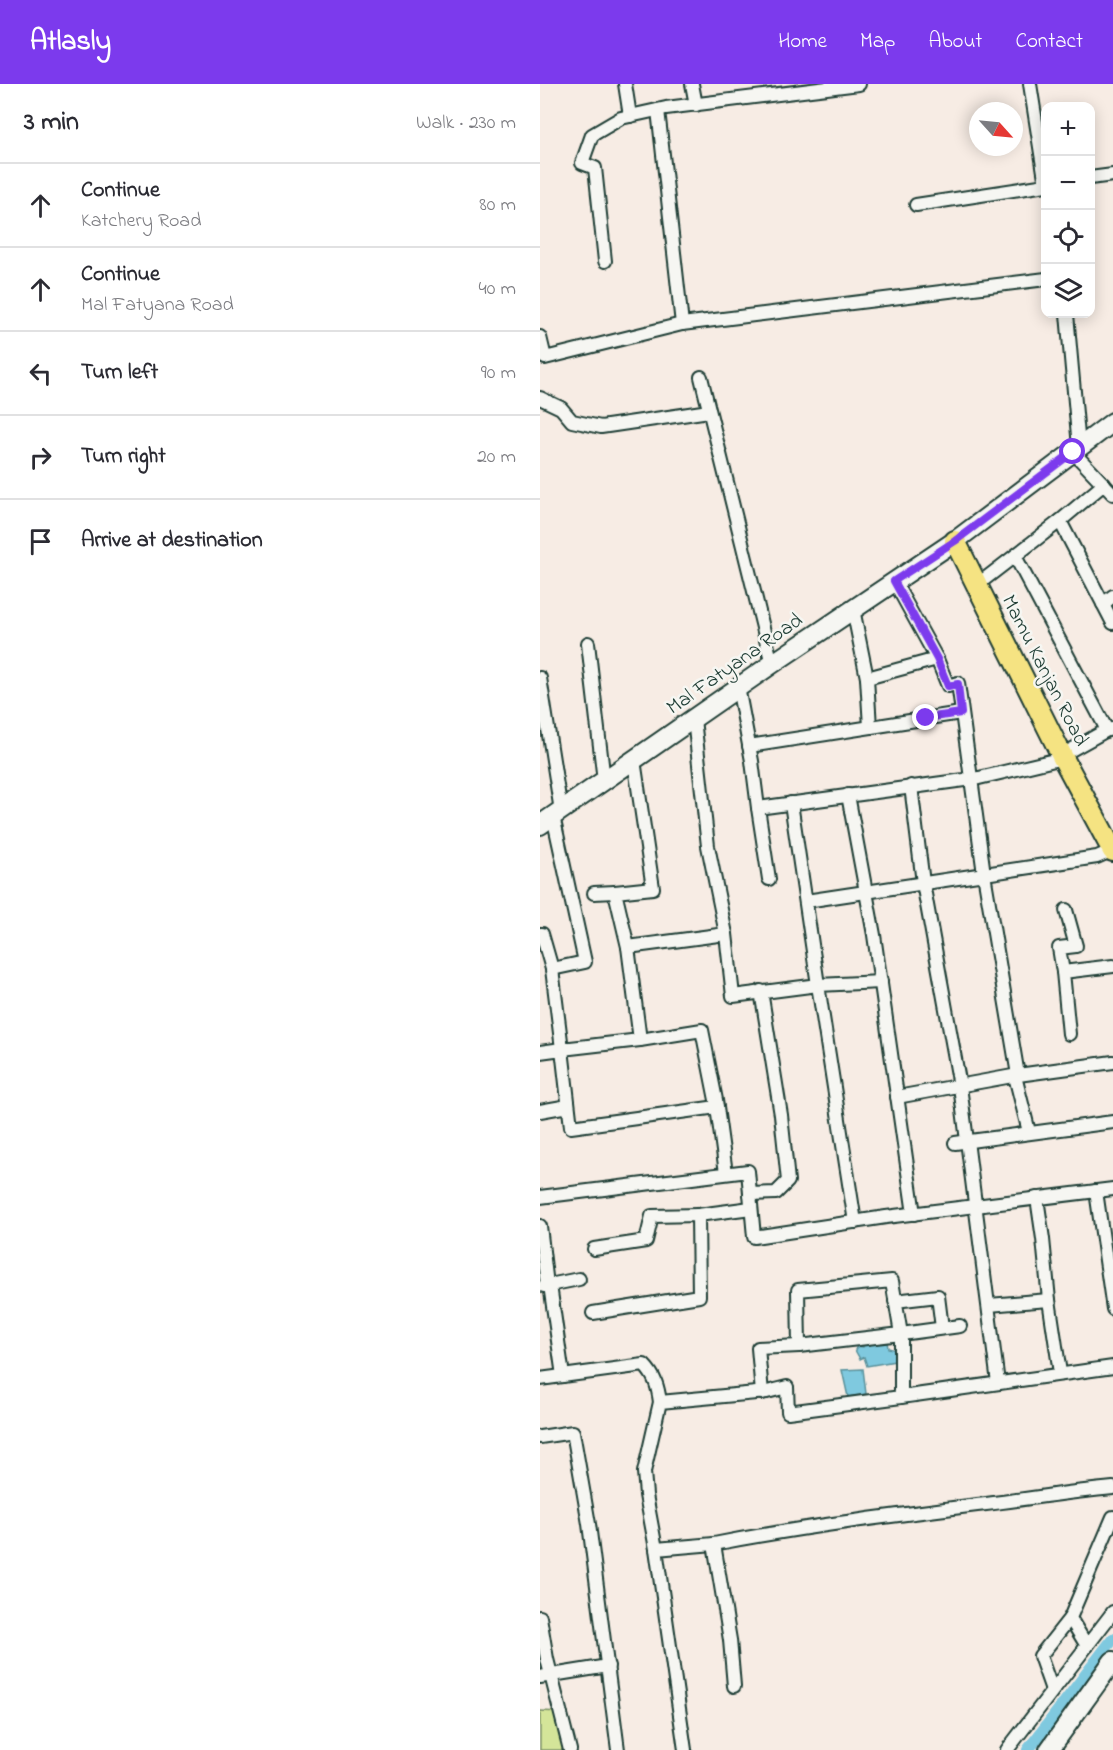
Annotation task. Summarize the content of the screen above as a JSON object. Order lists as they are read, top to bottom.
{
  "streets": {
    "main road": ["Mal Fatyana Road", "Mamu Kanjan Road"]
  },
  "crossings": [
    ["Mal Fatyana Road", "Mamu Kanjan Road"]
  ],
  "north": "bottom right",
  "page": {
    "header": "Atlasly",
    "nav": [
      "Home",
      "Map",
      "About",
      "Contact"
    ],
    "heading": ["3 min", "Walk · 230 m"],
    "map_buttons": ["+", "−"],
    "list": [
      ["Continue", "Katchery Road", "80 m"],
      ["Continue", "Mal Fatyana Road", "40 m"],
      ["Turn left", "90 m"],
      ["Turn right", "20 m"],
      "Arrive at destination"
    ]
  }
}
